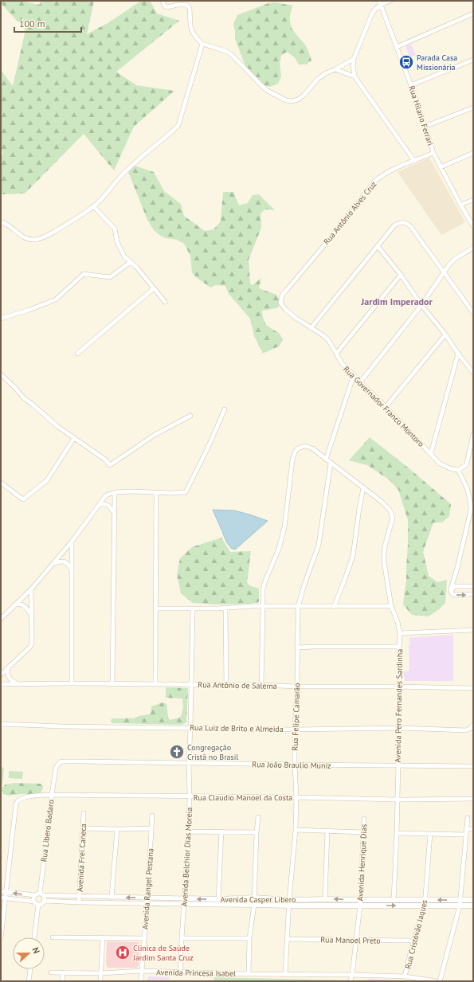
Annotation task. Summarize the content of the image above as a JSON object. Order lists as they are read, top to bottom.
{
  "streets": {
    "street": [
      "Rua Hilario Ferrari",
      "Rua Antônio Alves Cruz",
      "Rua Governador Franco Montoro",
      "Rua Antônio de Salema",
      "Avenida Pero Fernandes Sardinha",
      "Rua Felipe Camarão",
      "Rua Luiz de Brito e Almeida",
      "Rua João Braulio Muniz",
      "Rua Claudio Manoel da Costa",
      "Rua Libero Badaro",
      "Avenida Belchior Dias Moreia",
      "Avenida Frei Caneca",
      "Avenida Henrique Dias",
      "Avenida Rangel Pestana",
      "Avenida Casper Libero",
      "Rua Cristóvão Jaques",
      "Rua Manoel Preto",
      "Avenida Princesa Isabel"
    ]
  },
  "crossings": [
    ["Rua Hilario Ferrari", "Rua Antônio Alves Cruz"],
    ["Rua Antônio Alves Cruz", "Rua Governador Franco Montoro"],
    ["Rua Antônio de Salema", "Avenida Pero Fernandes Sardinha"],
    ["Rua Antônio de Salema", "Rua Felipe Camarão"],
    ["Rua Antônio de Salema", "Avenida Belchior Dias Moreia"],
    ["Avenida Pero Fernandes Sardinha", "Rua Luiz de Brito e Almeida"],
    ["Avenida Pero Fernandes Sardinha", "Rua João Braulio Muniz"],
    ["Avenida Pero Fernandes Sardinha", "Rua Claudio Manoel da Costa"],
    ["Avenida Pero Fernandes Sardinha", "Avenida Casper Libero"],
    ["Rua Felipe Camarão", "Rua Luiz de Brito e Almeida"],
    ["Rua Felipe Camarão", "Rua João Braulio Muniz"],
    ["Rua Felipe Camarão", "Rua Claudio Manoel da Costa"],
    ["Rua Felipe Camarão", "Avenida Casper Libero"],
    ["Rua Felipe Camarão", "Rua Manoel Preto"],
    ["Rua Felipe Camarão", "Avenida Princesa Isabel"],
    ["Rua Luiz de Brito e Almeida", "Avenida Belchior Dias Moreia"],
    ["Rua João Braulio Muniz", "Rua Libero Badaro"],
    ["Rua João Braulio Muniz", "Avenida Belchior Dias Moreia"],
    ["Rua Claudio Manoel da Costa", "Rua Libero Badaro"],
    ["Rua Claudio Manoel da Costa", "Avenida Belchior Dias Moreia"],
    ["Rua Libero Badaro", "Avenida Casper Libero"],
    ["Avenida Belchior Dias Moreia", "Avenida Casper Libero"],
    ["Avenida Belchior Dias Moreia", "Avenida Princesa Isabel"],
    ["Avenida Frei Caneca", "Avenida Casper Libero"],
    ["Avenida Henrique Dias", "Avenida Casper Libero"],
    ["Avenida Henrique Dias", "Rua Manoel Preto"],
    ["Avenida Henrique Dias", "Avenida Princesa Isabel"],
    ["Avenida Rangel Pestana", "Avenida Casper Libero"],
    ["Avenida Rangel Pestana", "Avenida Princesa Isabel"],
    ["Avenida Casper Libero", "Rua Cristóvão Jaques"],
    ["Rua Cristóvão Jaques", "Rua Manoel Preto"],
    ["Rua Cristóvão Jaques", "Avenida Princesa Isabel"]
  ],
  "districts": ["Jardim Imperador"],
  "places": {
    "bus stop": ["Parada Casa Missionária"],
    "church": ["Congregação Cristã no Brasil"],
    "hospital": ["Clinica de Saúde Jardim Santa Cruz"]
  },
  "scale_bar": "100 m",
  "north": "right"
}
